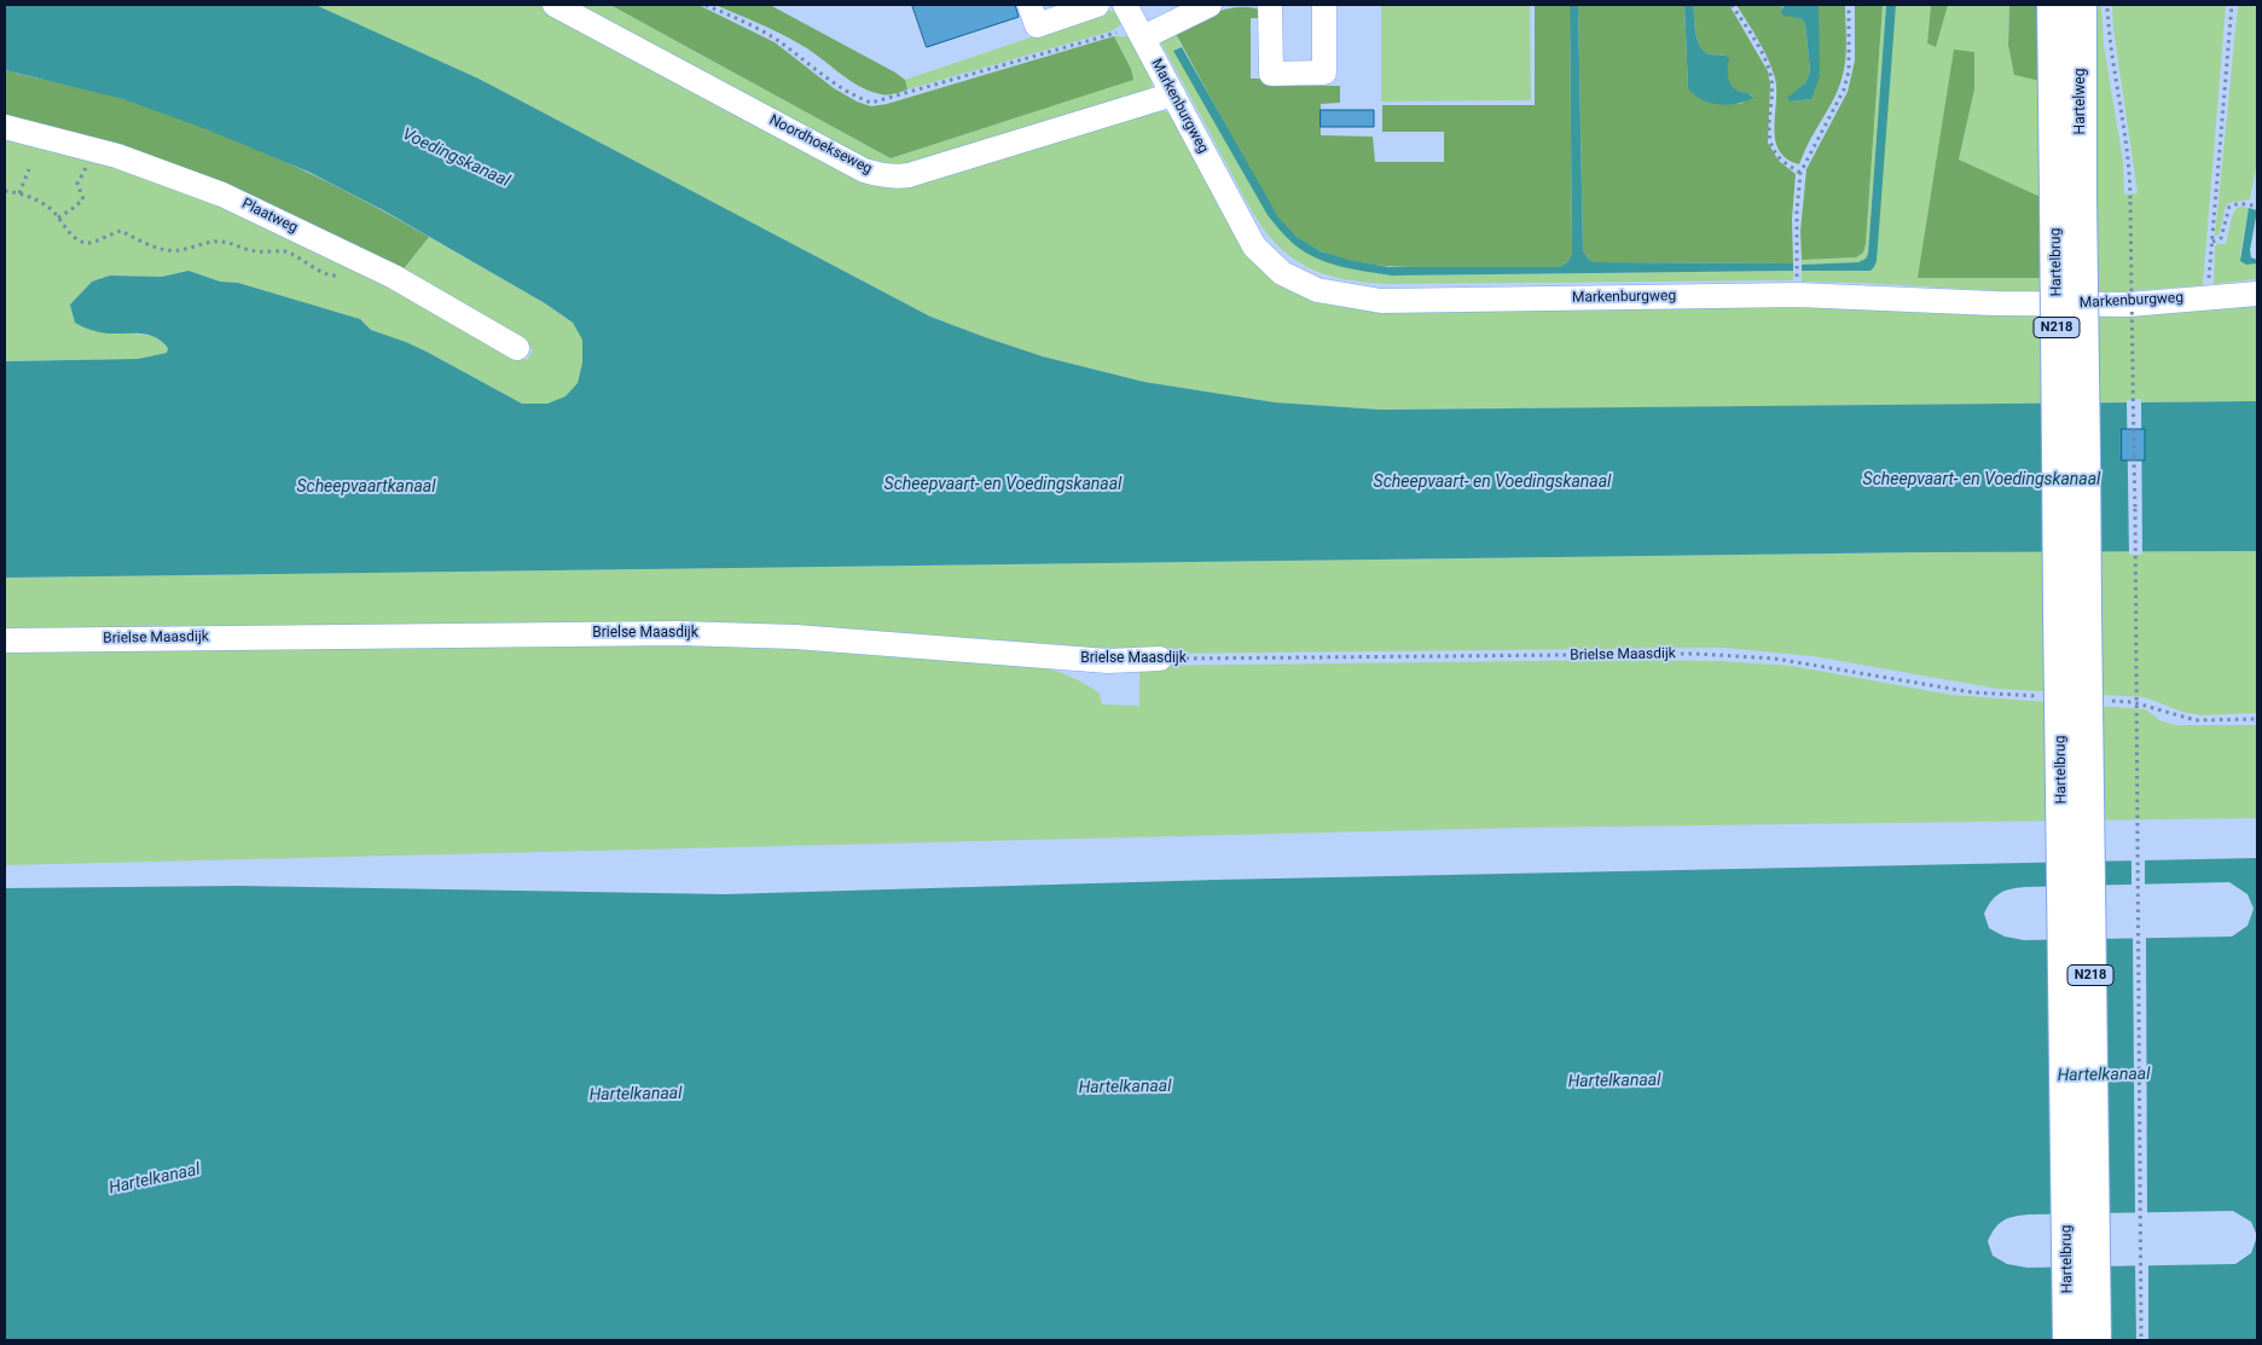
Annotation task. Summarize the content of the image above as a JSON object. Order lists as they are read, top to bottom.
{
  "streets": {
    "main road": ["Hartelweg", "Hartelbrug", "N218"],
    "street": [
      "Markenburgweg",
      "Noordhoekseweg",
      "Plaatweg",
      "Brielse Maasdijk"
    ]
  },
  "crossings": [
    ["Hartelweg", "Hartelbrug"],
    ["Markenburgweg", "Noordhoekseweg"]
  ],
  "water": [
    "Voedingskanaal",
    "Scheepvaart- en Voedingskanaal",
    "Scheepvaartkanaal",
    "Hartelkanaal"
  ]
}
